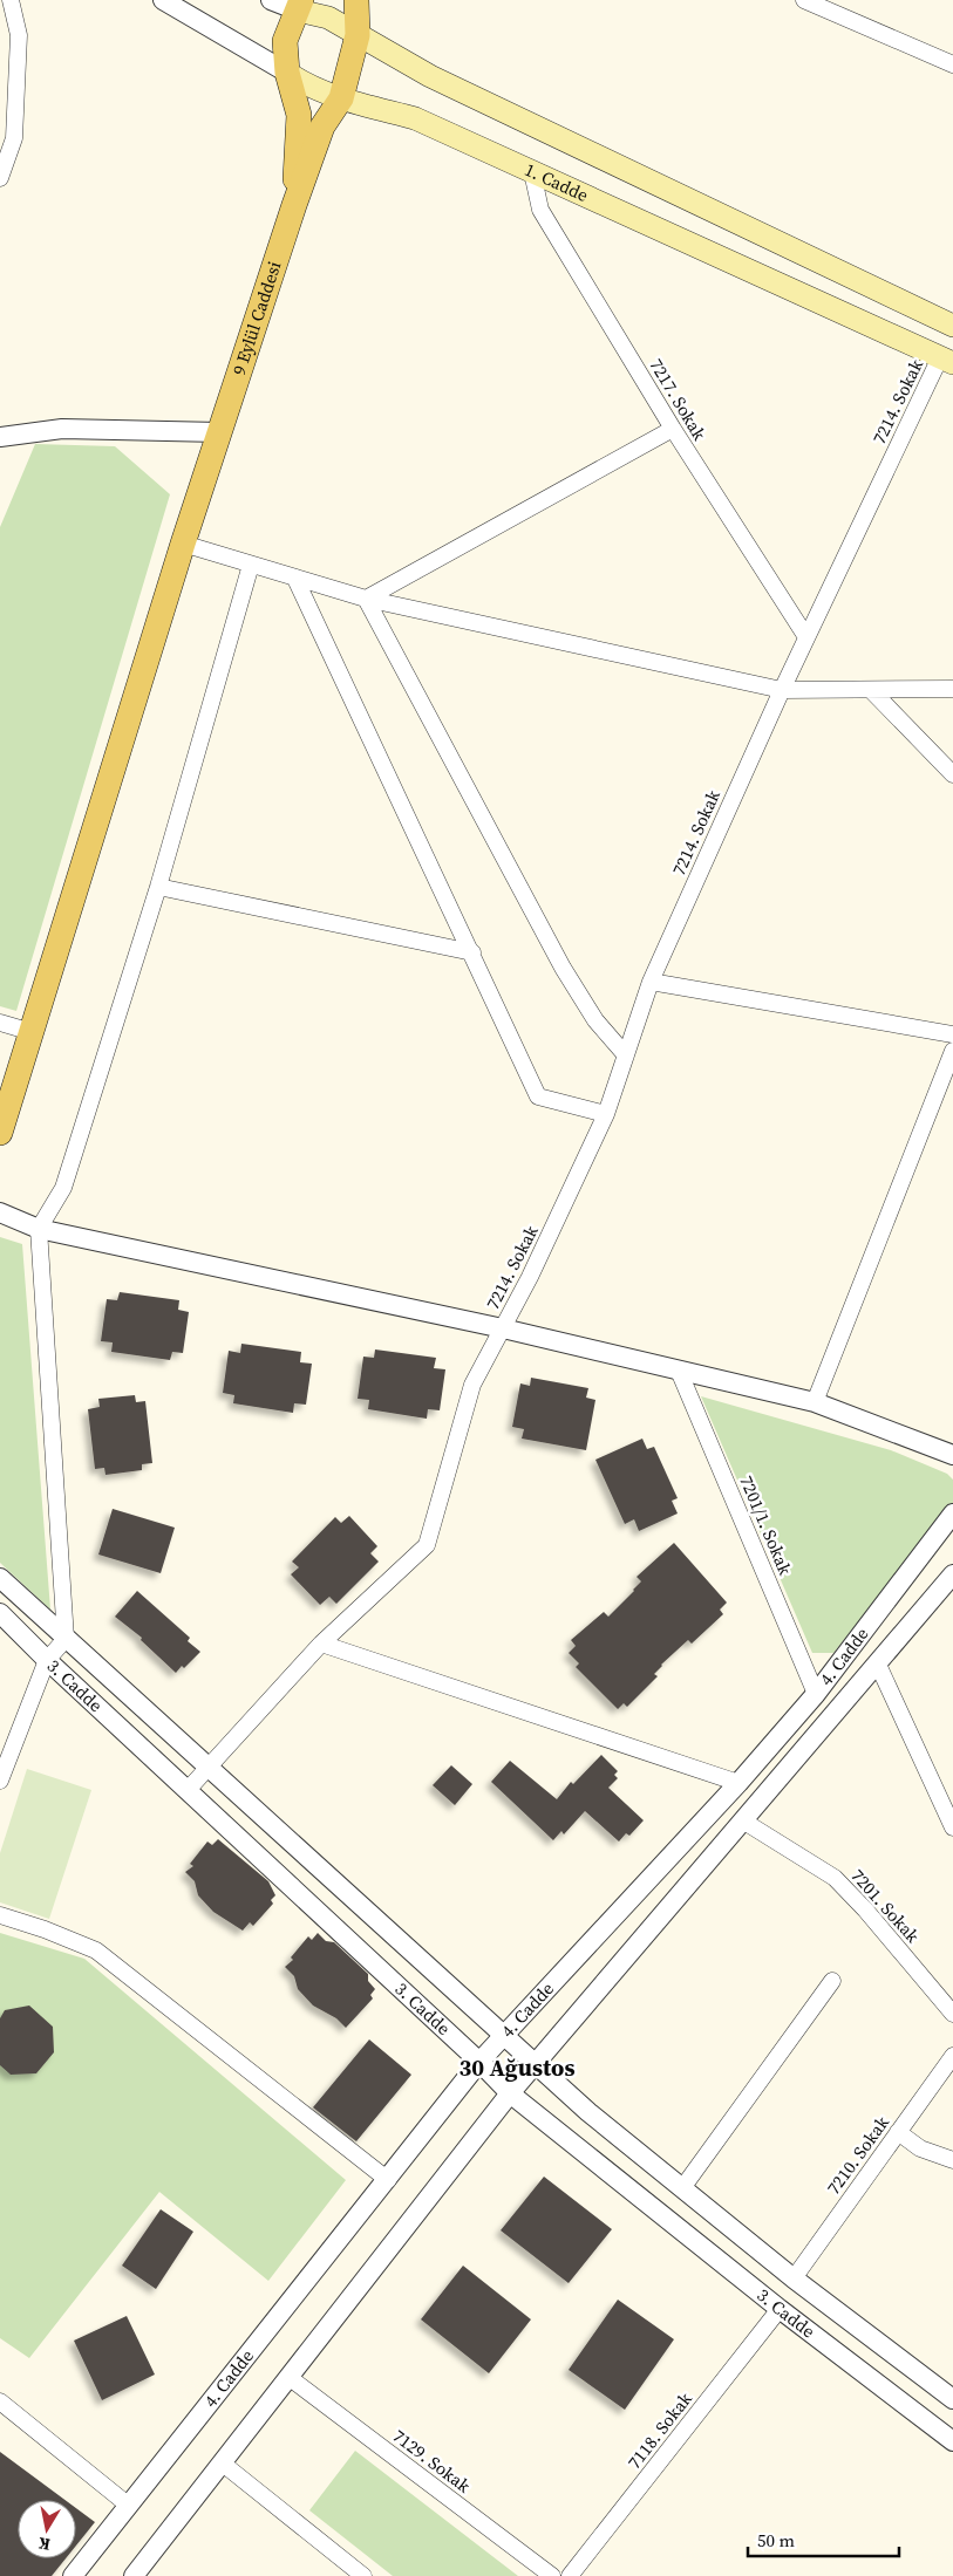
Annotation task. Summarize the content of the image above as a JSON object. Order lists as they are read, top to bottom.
{
  "streets": {
    "main road": ["1. Cadde", "9 Eylül Caddesi"],
    "street": [
      "7217. Sokak",
      "7214. Sokak",
      "7201/1. Sokak",
      "4. Cadde",
      "3. Cadde",
      "7201. Sokak",
      "7210. Sokak",
      "7118. Sokak",
      "7129. Sokak"
    ]
  },
  "crossings": [
    ["1. Cadde", "9 Eylül Caddesi"],
    ["1. Cadde", "7217. Sokak"],
    ["1. Cadde", "7214. Sokak"],
    ["7217. Sokak", "7214. Sokak"],
    ["7214. Sokak", "3. Cadde"],
    ["7201/1. Sokak", "4. Cadde"],
    ["4. Cadde", "3. Cadde"],
    ["4. Cadde", "7201. Sokak"],
    ["4. Cadde", "7129. Sokak"],
    ["3. Cadde", "7210. Sokak"],
    ["3. Cadde", "7118. Sokak"]
  ],
  "districts": ["30 Ağustos"],
  "scale_bar": "50 m",
  "north": "bottom"
}
